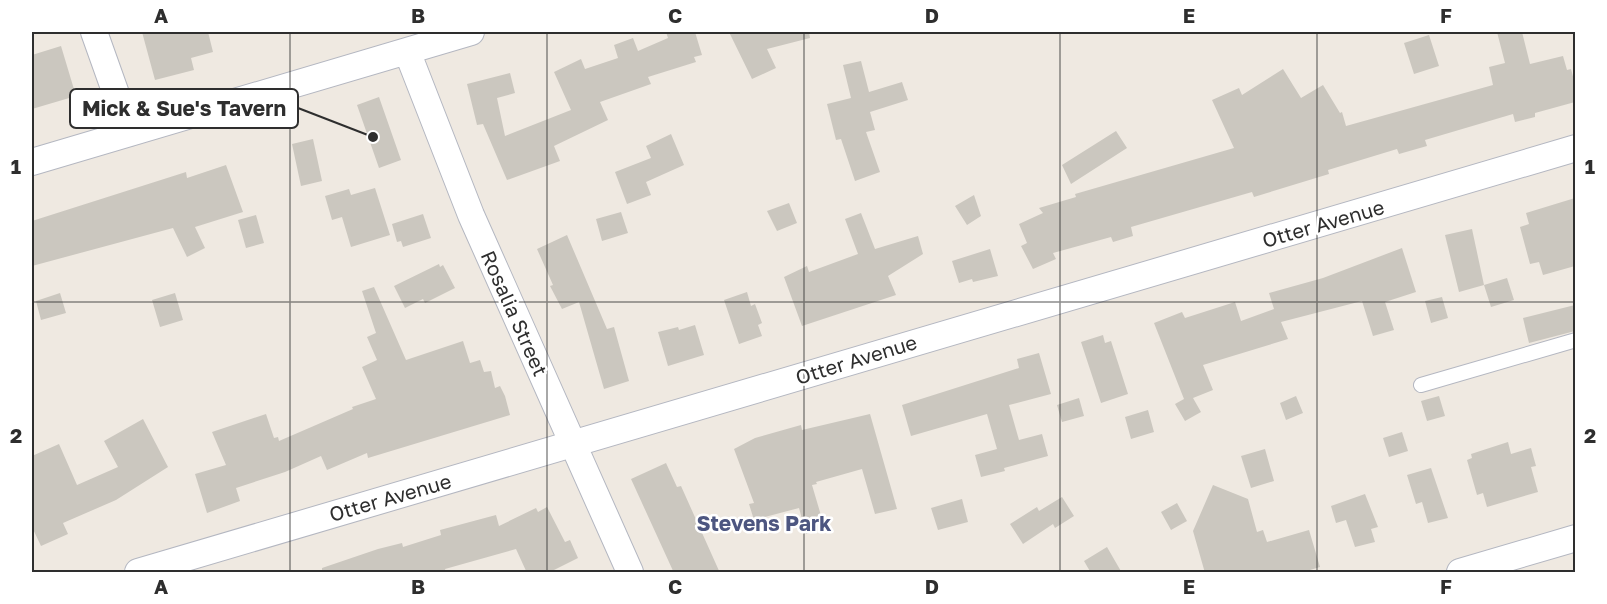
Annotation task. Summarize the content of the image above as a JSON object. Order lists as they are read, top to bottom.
{
  "streets": {
    "street": ["Otter Avenue", "Rosalia Street"]
  },
  "crossings": [
    ["Otter Avenue", "Rosalia Street"]
  ],
  "districts": ["Stevens Park"],
  "places": ["Mick & Sue's Tavern"],
  "grid": {
    "columns": [
      "A",
      "B",
      "C",
      "D",
      "E",
      "F"
    ],
    "rows": ["1", "2"]
  }
}
